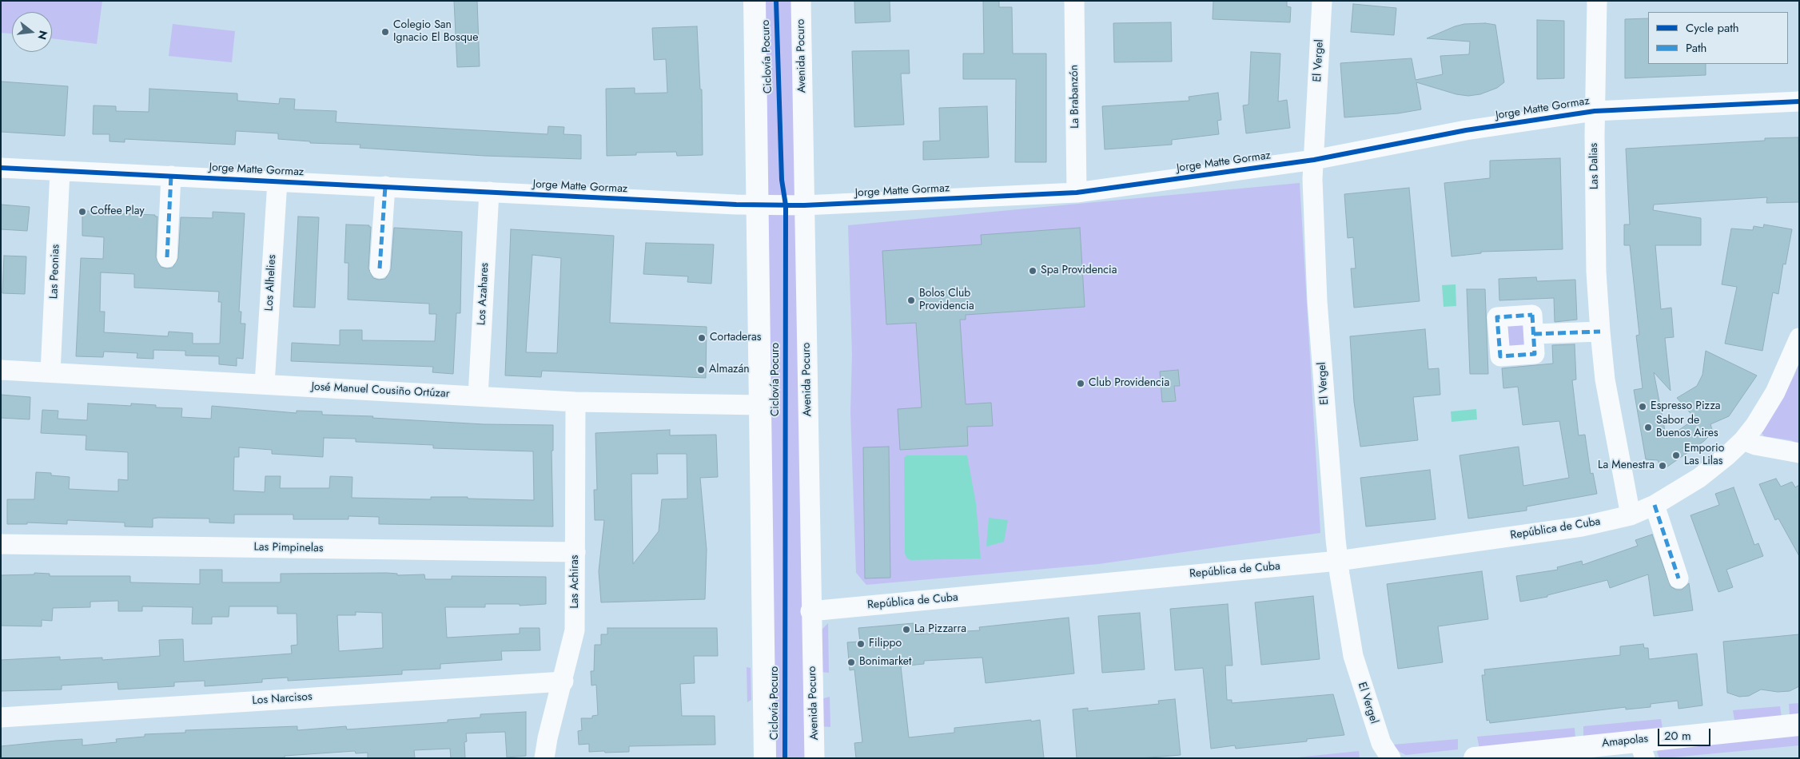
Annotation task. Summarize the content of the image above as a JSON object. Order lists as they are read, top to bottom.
{
  "streets": {
    "main road": ["Amapolas"],
    "street": [
      "Avenida Pocuro",
      "El Vergel",
      "La Brabanzón",
      "Jorge Matte Gormaz",
      "Las Dalias",
      "Las Peonias",
      "Los Alhelies",
      "Los Azahares",
      "José Manuel Cousiño Ortúzar",
      "República de Cuba",
      "Las Pimpinelas",
      "Las Achiras",
      "Los Narcisos"
    ],
    "cycle path": ["Ciclovía Pocuro"]
  },
  "crossings": [
    ["Avenida Pocuro", "Jorge Matte Gormaz"],
    ["Avenida Pocuro", "República de Cuba"],
    ["El Vergel", "Jorge Matte Gormaz"],
    ["El Vergel", "República de Cuba"],
    ["La Brabanzón", "Jorge Matte Gormaz"],
    ["Jorge Matte Gormaz", "Las Dalias"],
    ["Jorge Matte Gormaz", "Las Peonias"],
    ["Jorge Matte Gormaz", "Los Alhelies"],
    ["Jorge Matte Gormaz", "Los Azahares"],
    ["Las Dalias", "República de Cuba"],
    ["Las Peonias", "José Manuel Cousiño Ortúzar"],
    ["Los Alhelies", "José Manuel Cousiño Ortúzar"],
    ["Los Azahares", "José Manuel Cousiño Ortúzar"],
    ["José Manuel Cousiño Ortúzar", "Las Achiras"],
    ["Las Pimpinelas", "Las Achiras"],
    ["Las Achiras", "Los Narcisos"]
  ],
  "places": [
    "Colegio San Ignacio El Bosque",
    "Coffee Play",
    "Spa Providencia",
    "Bolos Club Providencia",
    "Cortaderas",
    "Almazán",
    "Club Providencia",
    "Espresso Pizza",
    "Sabor de Buenos Aires",
    "Emporio Las Lilas",
    "La Menestra",
    "La Pizzarra",
    "Filippo",
    "Bonimarket"
  ],
  "legend": ["Cycle path", "Path"],
  "scale_bar": "20 m",
  "north": "right"
}
